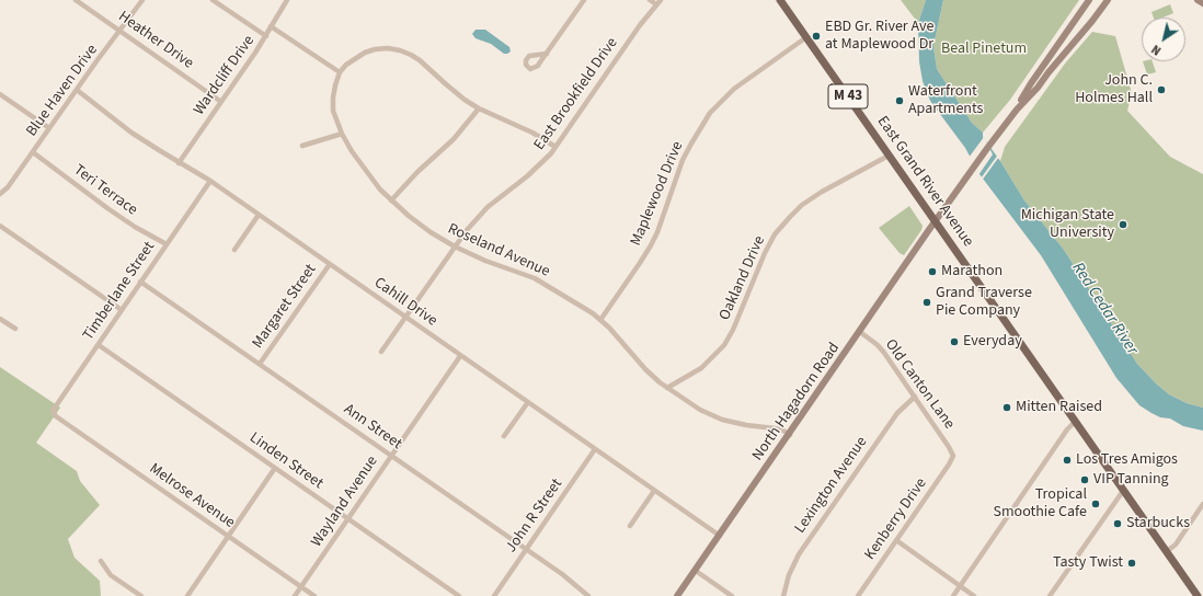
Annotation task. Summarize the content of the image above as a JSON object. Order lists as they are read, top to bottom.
{
  "streets": {
    "main road": ["M 43", "East Grand River Avenue"],
    "street": [
      "Heather Drive",
      "Wardcliff Drive",
      "Blue Haven Drive",
      "East Brookfield Drive",
      "Teri Terrace",
      "Maplewood Drive",
      "Roseland Avenue",
      "Oakland Drive",
      "Timberlane Street",
      "Cahill Drive",
      "Margaret Street",
      "Old Canton Lane",
      "North Hagadorn Road",
      "Ann Street",
      "Linden Street",
      "Lexington Avenue",
      "Melrose Avenue",
      "Wayland Avenue",
      "John R Street",
      "Kenberry Drive"
    ]
  },
  "crossings": [
    ["Heather Drive", "Wardcliff Drive"],
    ["Heather Drive", "Blue Haven Drive"],
    ["Wardcliff Drive", "Cahill Drive"],
    ["Blue Haven Drive", "Teri Terrace"],
    ["Blue Haven Drive", "Cahill Drive"],
    ["East Brookfield Drive", "Roseland Avenue"],
    ["East Brookfield Drive", "Cahill Drive"],
    ["East Grand River Avenue", "Maplewood Drive"],
    ["East Grand River Avenue", "Oakland Drive"],
    ["East Grand River Avenue", "North Hagadorn Road"],
    ["Teri Terrace", "Timberlane Street"],
    ["Maplewood Drive", "Roseland Avenue"],
    ["Roseland Avenue", "Oakland Drive"],
    ["Roseland Avenue", "North Hagadorn Road"],
    ["Timberlane Street", "Cahill Drive"],
    ["Timberlane Street", "Ann Street"],
    ["Timberlane Street", "Linden Street"],
    ["Timberlane Street", "Melrose Avenue"],
    ["Cahill Drive", "Margaret Street"],
    ["Cahill Drive", "North Hagadorn Road"],
    ["Cahill Drive", "Wayland Avenue"],
    ["Cahill Drive", "John R Street"],
    ["Margaret Street", "Ann Street"],
    ["Old Canton Lane", "North Hagadorn Road"],
    ["Old Canton Lane", "Lexington Avenue"],
    ["Old Canton Lane", "Kenberry Drive"],
    ["Ann Street", "Wayland Avenue"],
    ["Ann Street", "John R Street"],
    ["Linden Street", "Wayland Avenue"],
    ["Melrose Avenue", "Wayland Avenue"]
  ],
  "water": ["Red Cedar River"],
  "parks": ["Beal Pinetum"],
  "places": [
    "EBD Gr. River Ave at Maplewood Dr",
    "John C. Holmes Hall",
    "Waterfront Apartments",
    "Michigan State University",
    "Marathon",
    "Grand Traverse Pie Company",
    "Everyday",
    "Mitten Raised",
    "Los Tres Amigos",
    "VIP Tanning",
    "Tropical Smoothie Cafe",
    "Starbucks",
    "Tasty Twist"
  ],
  "north": "bottom left"
}
